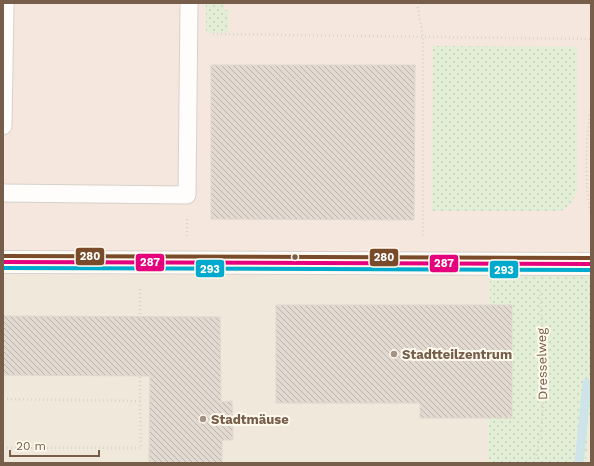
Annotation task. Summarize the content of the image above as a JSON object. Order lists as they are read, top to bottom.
{
  "streets": {
    "path": ["Dresselweg"]
  },
  "places": ["Stadtteilzentrum", "Stadtmäuse"],
  "lines": ["transit line 280", "transit line 287", "transit line 293"],
  "scale_bar": "20 m"
}
